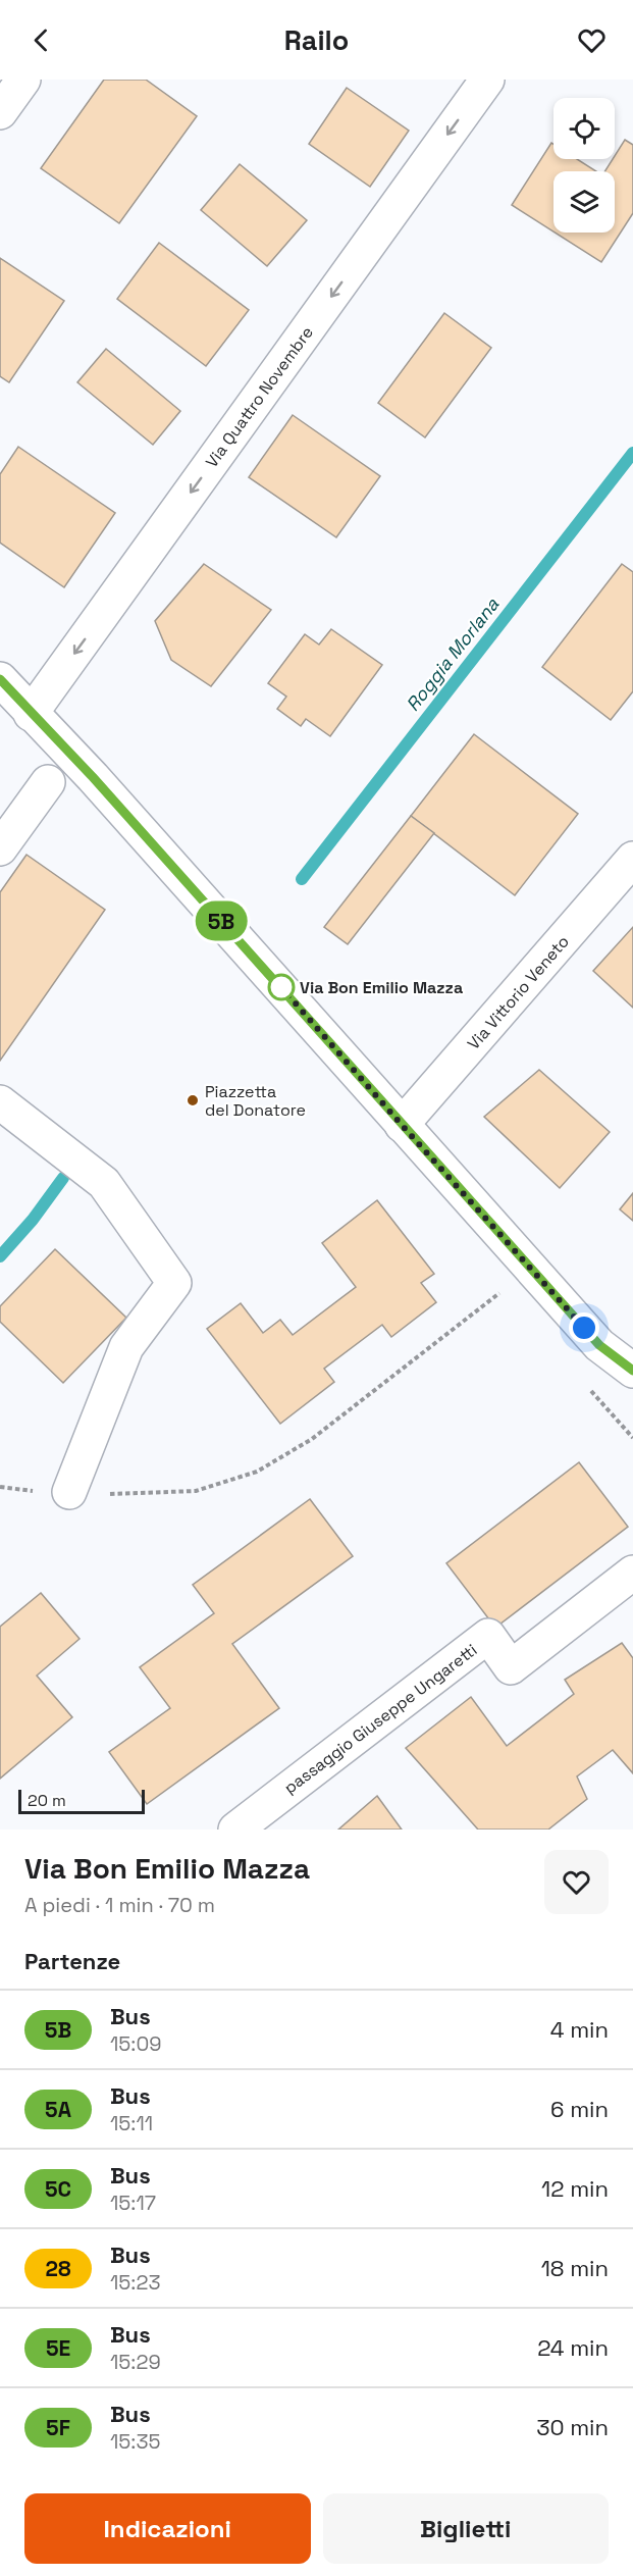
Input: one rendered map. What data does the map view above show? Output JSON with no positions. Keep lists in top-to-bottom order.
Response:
{
  "streets": {
    "street": ["Via Quattro Novembre", "Via Vittorio Veneto", "passaggio Giuseppe Ungaretti"]
  },
  "one_way": ["Via Quattro Novembre"],
  "water": ["Roggia Morlana"],
  "places": ["Via Bon Emilio Mazza", "Piazzetta del Donatore"],
  "lines": ["bus line 5B"],
  "scale_bar": "20 m",
  "page": {
    "header": "Railo",
    "on_map": "5B",
    "scale": "20 m",
    "heading": [
      ["Via Bon Emilio Mazza", "A piedi · 1 min · 70 m"],
      "Partenze"
    ],
    "list": [
      {
        "mark": "5B",
        "name": "Bus",
        "note": "15:09",
        "value": "4 min"
      },
      {
        "mark": "5A",
        "name": "Bus",
        "note": "15:11",
        "value": "6 min"
      },
      {
        "mark": "5C",
        "name": "Bus",
        "note": "15:17",
        "value": "12 min"
      },
      {
        "mark": "28",
        "name": "Bus",
        "note": "15:23",
        "value": "18 min"
      },
      {
        "mark": "5E",
        "name": "Bus",
        "note": "15:29",
        "value": "24 min"
      },
      {
        "mark": "5F",
        "name": "Bus",
        "note": "15:35",
        "value": "30 min"
      }
    ],
    "buttons": ["Indicazioni", "Biglietti"]
  }
}
